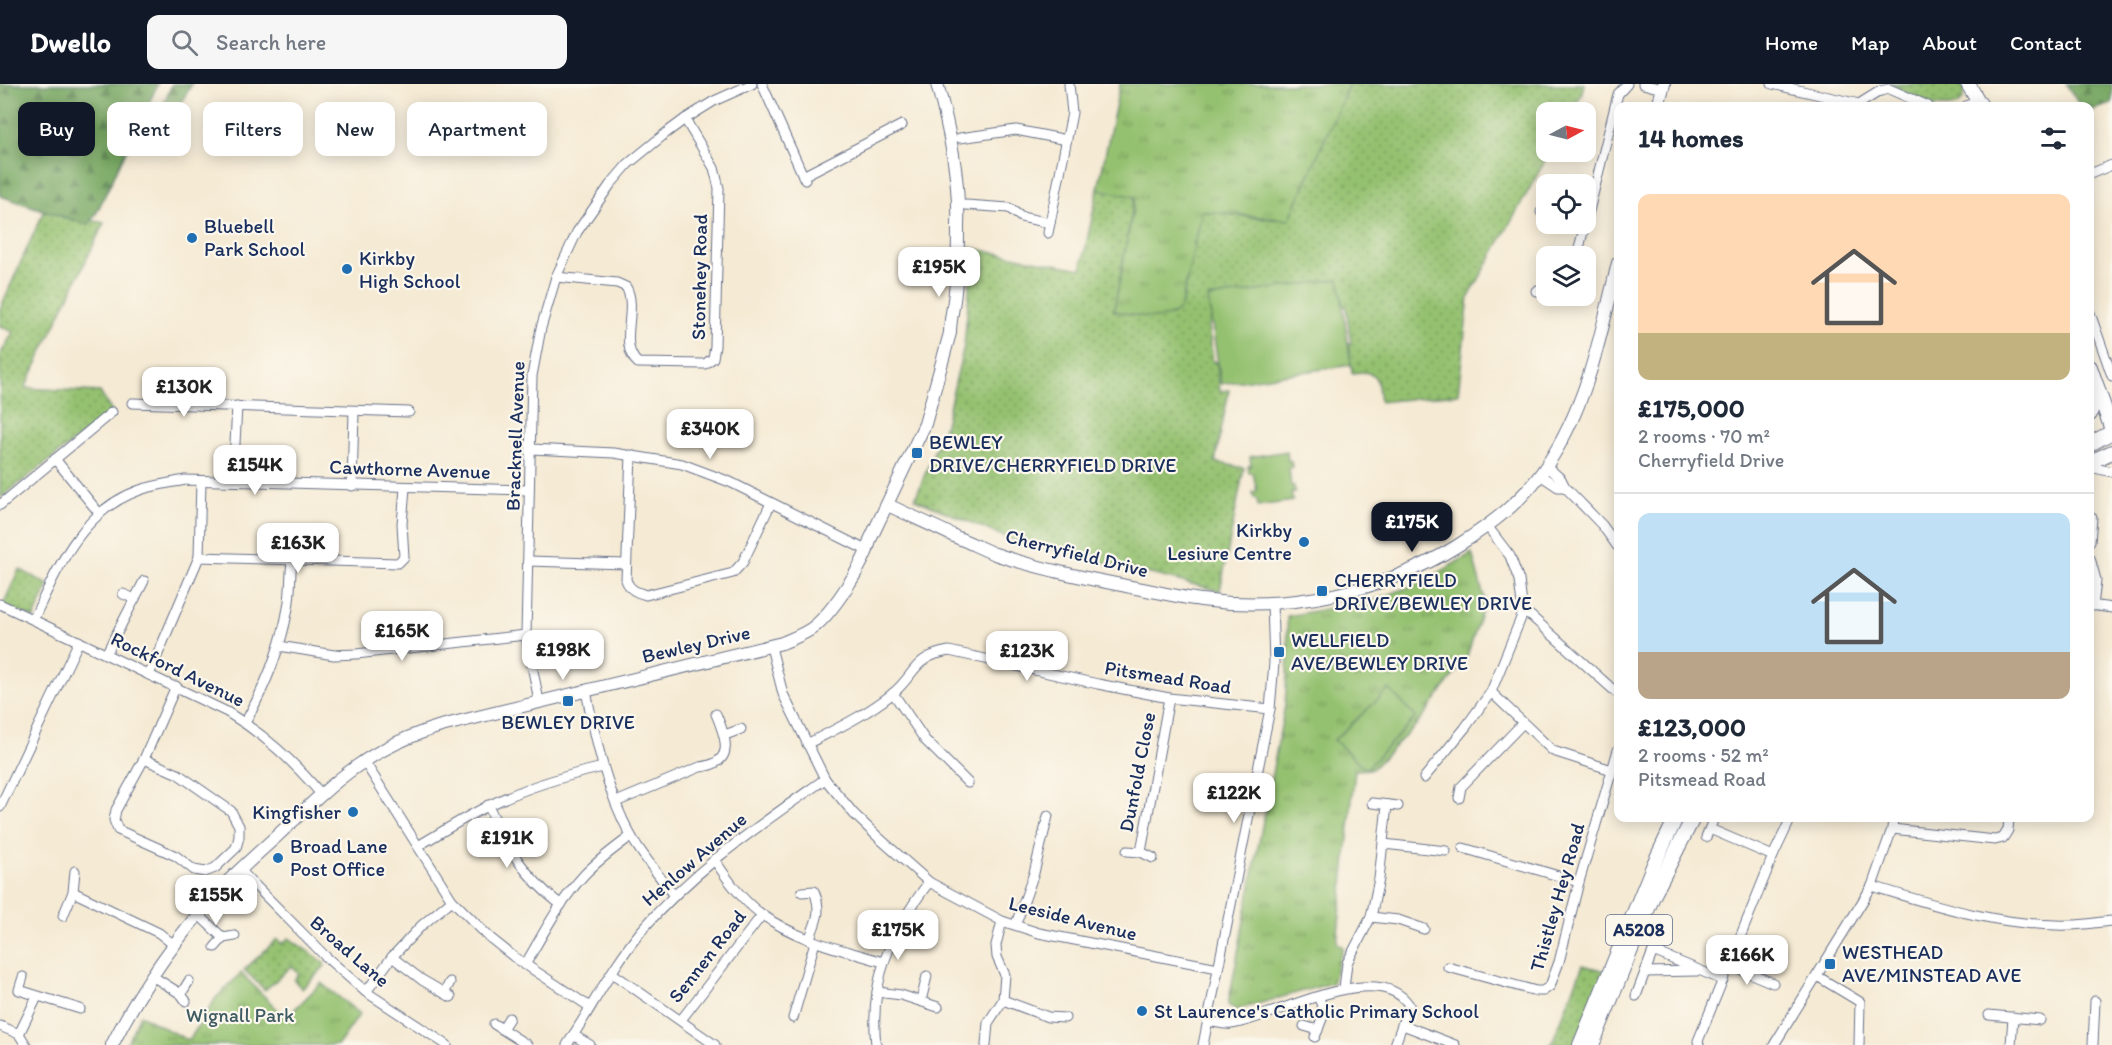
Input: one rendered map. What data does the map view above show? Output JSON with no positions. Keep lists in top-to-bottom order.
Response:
{
  "streets": {
    "main road": ["A5208"],
    "street": [
      "Stonehey Road",
      "Bracknell Avenue",
      "Cawthorne Avenue",
      "Cherryfield Drive",
      "Bewley Drive",
      "Rockford Avenue",
      "Pitsmead Road",
      "Dunfold Close",
      "Henlow Avenue",
      "Thistley Hey Road",
      "Leeside Avenue",
      "Broad Lane",
      "Sennen Road"
    ]
  },
  "crossings": [
    ["Stonehey Road", "Bracknell Avenue"],
    ["Bracknell Avenue", "Cawthorne Avenue"],
    ["Bracknell Avenue", "Bewley Drive"],
    ["Cawthorne Avenue", "Rockford Avenue"],
    ["Cherryfield Drive", "Bewley Drive"],
    ["Bewley Drive", "Rockford Avenue"],
    ["Bewley Drive", "Leeside Avenue"],
    ["Bewley Drive", "Broad Lane"],
    ["Pitsmead Road", "Dunfold Close"],
    ["Pitsmead Road", "Leeside Avenue"],
    ["Henlow Avenue", "Leeside Avenue"]
  ],
  "parks": ["Wignall Park"],
  "places": {
    "other": [
      "Bluebell Park School",
      "Kirkby High School",
      "Kirkby Lesiure Centre",
      "Kingfisher",
      "Broad Lane Post Office",
      "St Laurence's Catholic Primary School"
    ],
    "transit": [
      "BEWLEY DRIVE/CHERRYFIELD DRIVE",
      "CHERRYFIELD DRIVE/BEWLEY DRIVE",
      "WELLFIELD AVE/BEWLEY DRIVE",
      "BEWLEY DRIVE",
      "WESTHEAD AVE/MINSTEAD AVE"
    ]
  },
  "north": "right",
  "page": {
    "header": "Dwello",
    "search": "Search here",
    "nav": [
      "Home",
      "Map",
      "About",
      "Contact"
    ],
    "chip": [
      "Buy",
      "Rent",
      "Filters",
      "New",
      "Apartment"
    ],
    "heading": "14 homes",
    "list": [
      {
        "name": "£175,000",
        "note": "2 rooms · 70 m² · Cherryfield Drive"
      },
      {
        "name": "£123,000",
        "note": "2 rooms · 52 m² · Pitsmead Road"
      }
    ],
    "price": [
      "£195K",
      "£130K",
      "£340K",
      "£154K",
      "£175K",
      "£163K",
      "£165K",
      "£198K",
      "£123K",
      "£122K",
      "£191K",
      "£155K",
      "£175K",
      "£166K"
    ]
  }
}
